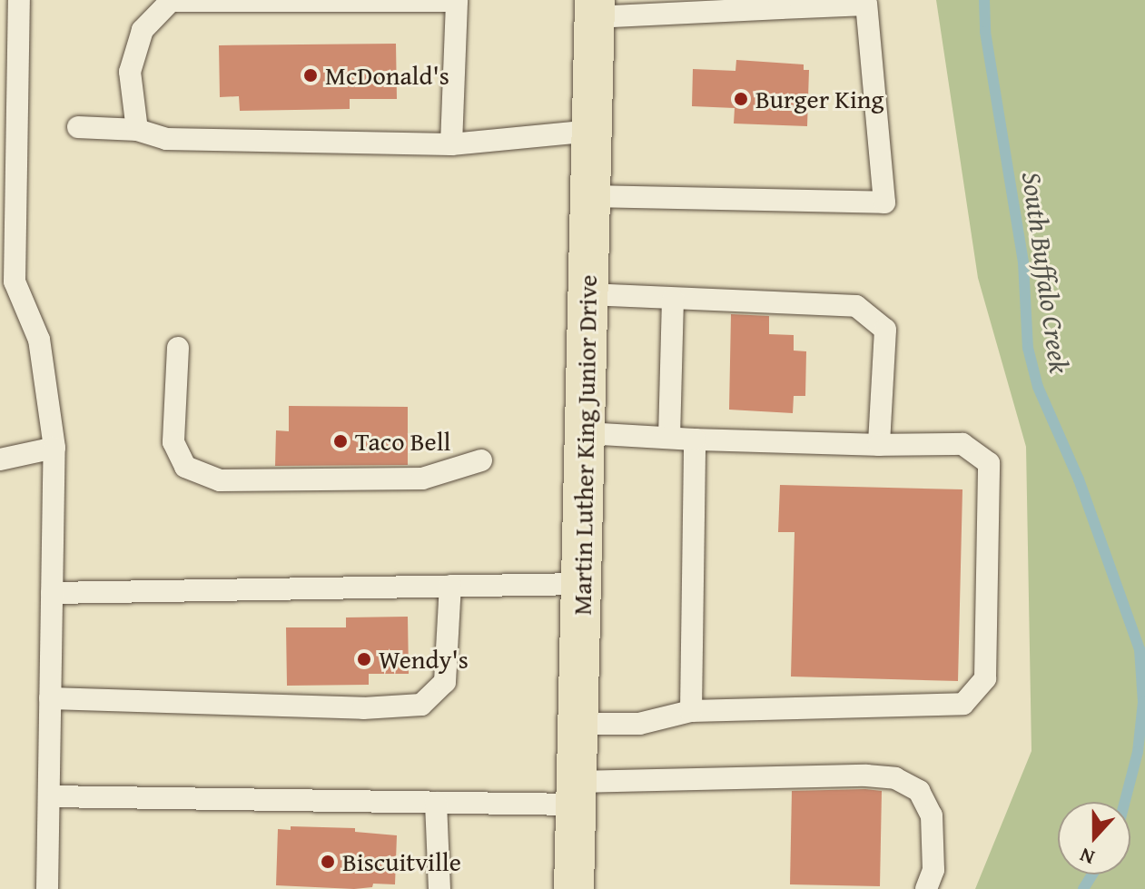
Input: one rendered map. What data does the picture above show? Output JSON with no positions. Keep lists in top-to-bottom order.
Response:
{
  "streets": {
    "highway": ["Martin Luther King Junior Drive"]
  },
  "water": ["South Buffalo Creek"],
  "places": [
    "McDonald's",
    "Burger King",
    "Taco Bell",
    "Wendy's",
    "Biscuitville"
  ],
  "north": "bottom"
}
